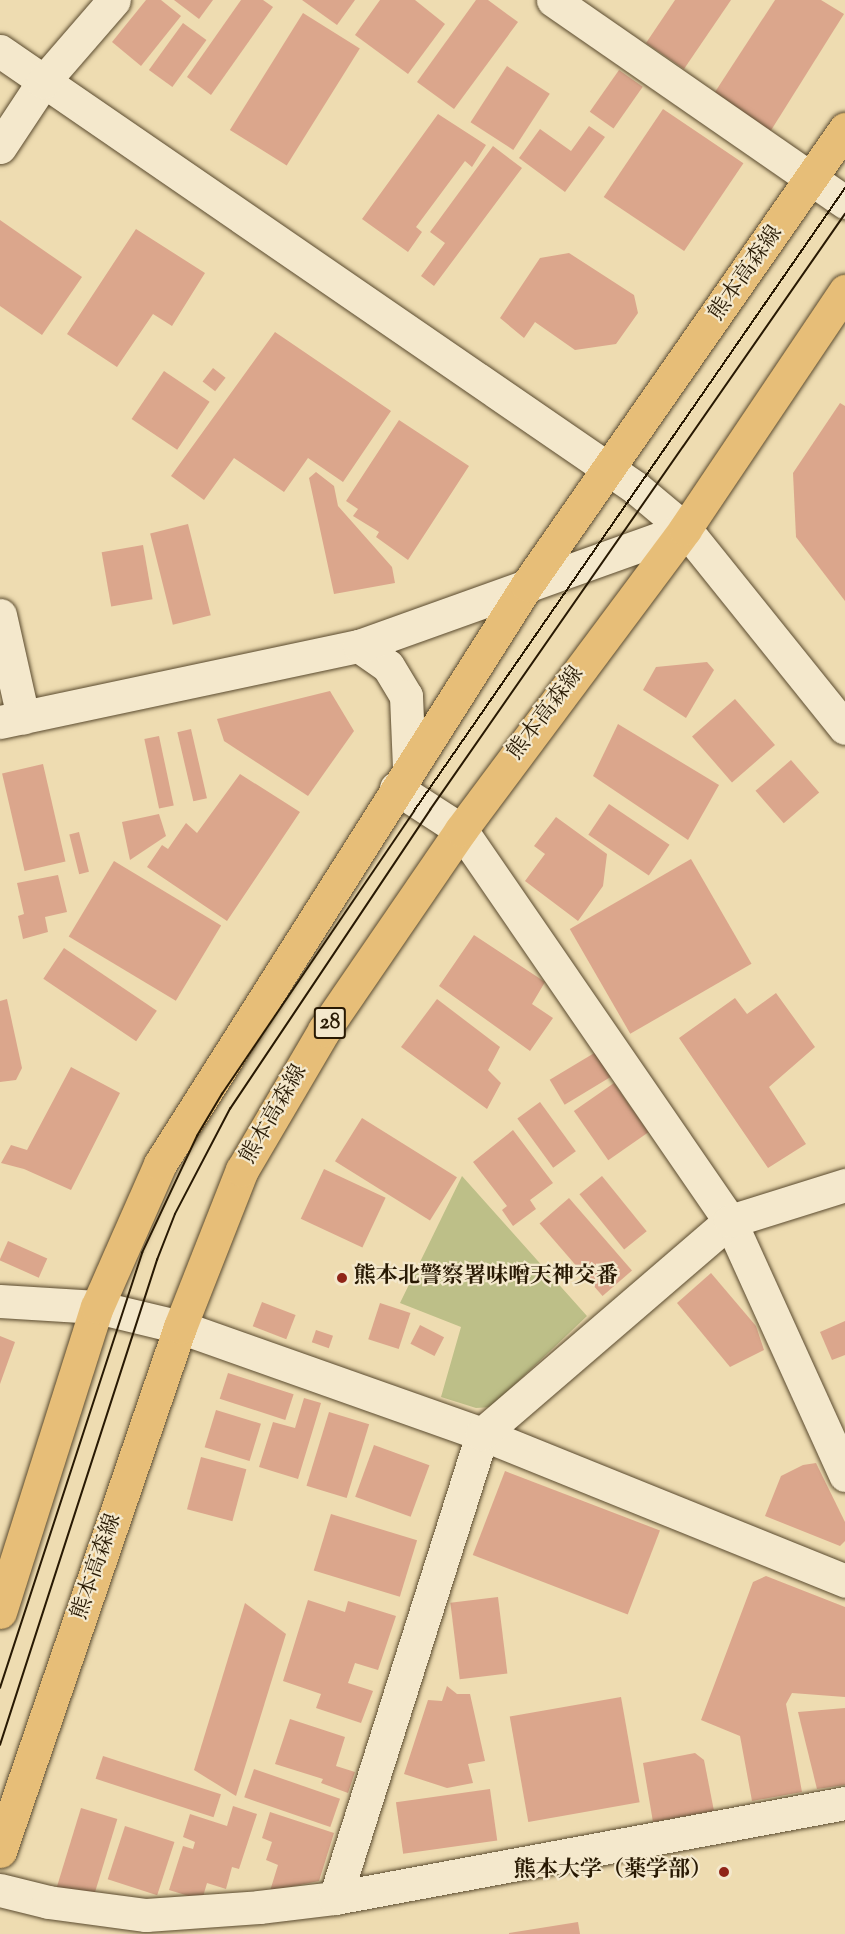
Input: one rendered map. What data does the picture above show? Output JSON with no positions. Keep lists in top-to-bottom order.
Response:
{
  "streets": {
    "main road": ["熊本高森線", "28"]
  },
  "places": ["熊本北警察署味噌天神交番", "熊本大学（薬学部）"]
}
